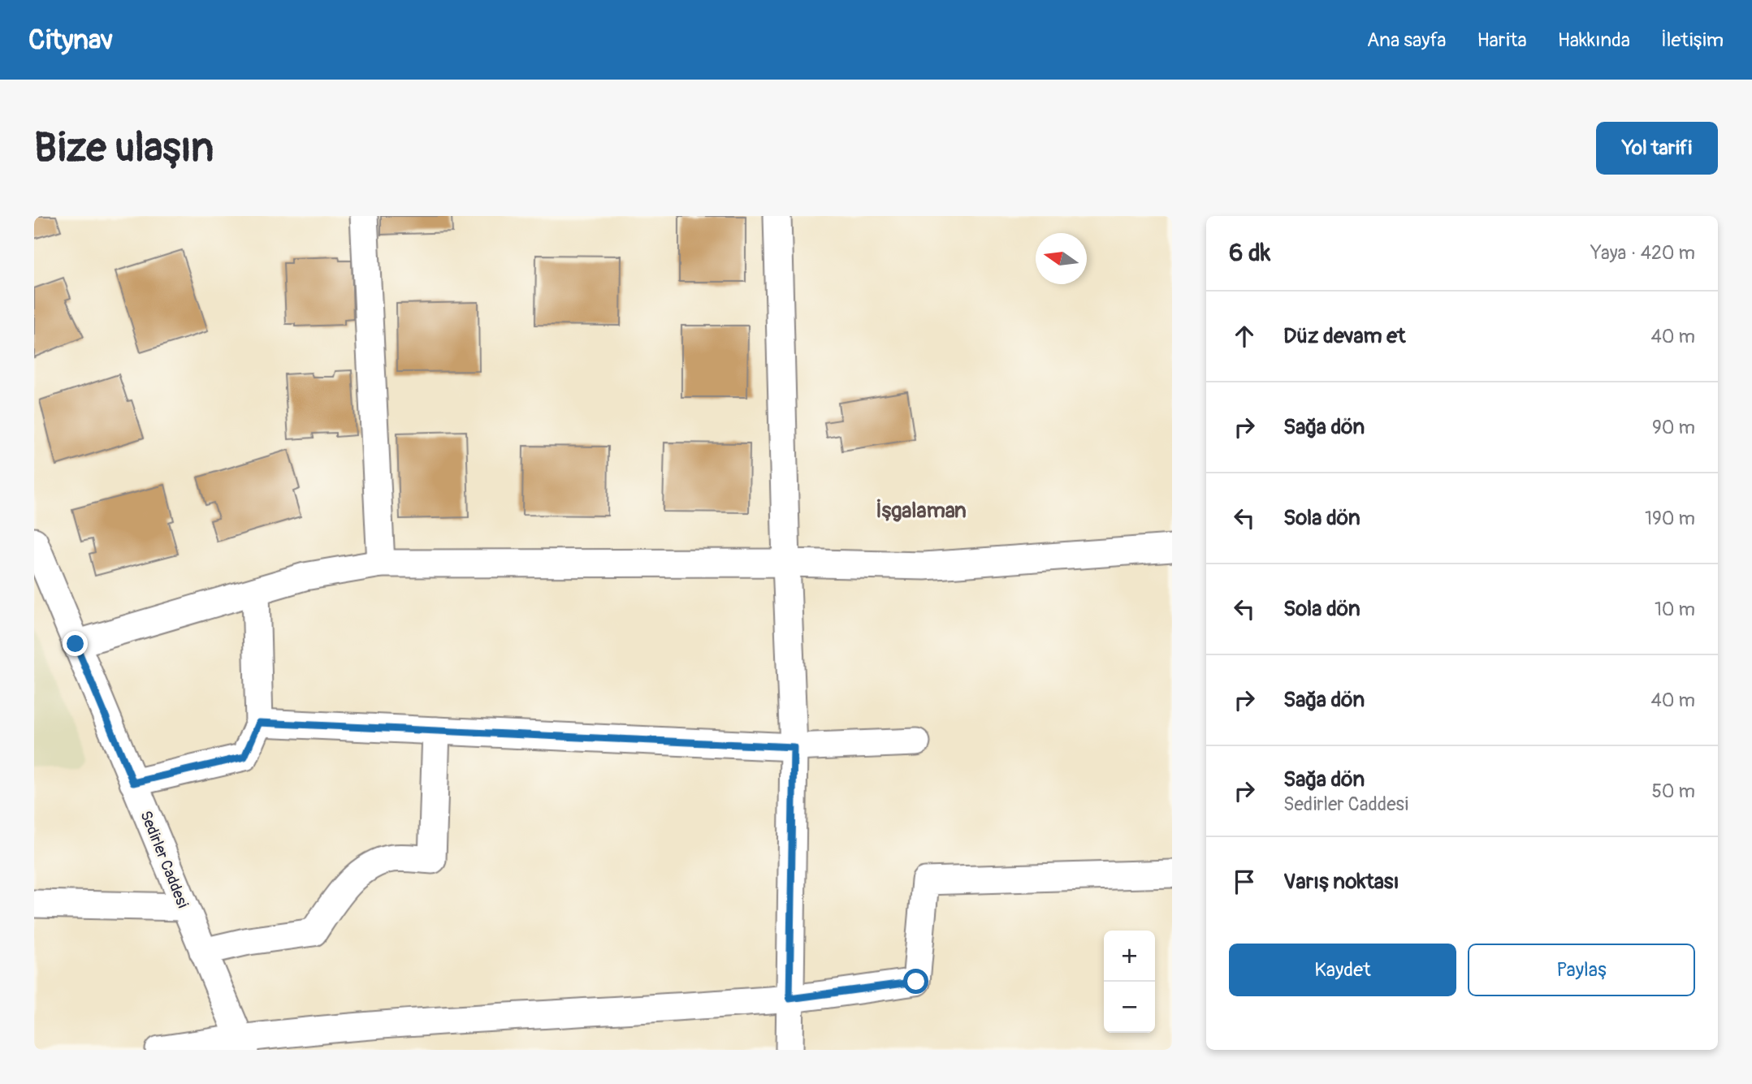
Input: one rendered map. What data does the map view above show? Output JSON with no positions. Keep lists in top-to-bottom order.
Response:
{
  "streets": {
    "street": ["Sedirler Caddesi"]
  },
  "districts": ["İşgalaman"],
  "north": "left",
  "page": {
    "header": "Citynav",
    "nav": [
      "Ana sayfa",
      "Harita",
      "Hakkında",
      "İletişim"
    ],
    "buttons": [
      "Yol tarifi",
      ["Kaydet", "Paylaş"]
    ],
    "title": "Bize ulaşın",
    "heading": ["6 dk", "Yaya · 420 m"],
    "list": [
      ["Düz devam et", "40 m"],
      ["Sağa dön", "90 m"],
      ["Sola dön", "190 m"],
      ["Sola dön", "10 m"],
      ["Sağa dön", "40 m"],
      ["Sağa dön", "Sedirler Caddesi", "50 m"],
      "Varış noktası"
    ],
    "map_buttons": ["+", "−"]
  }
}
